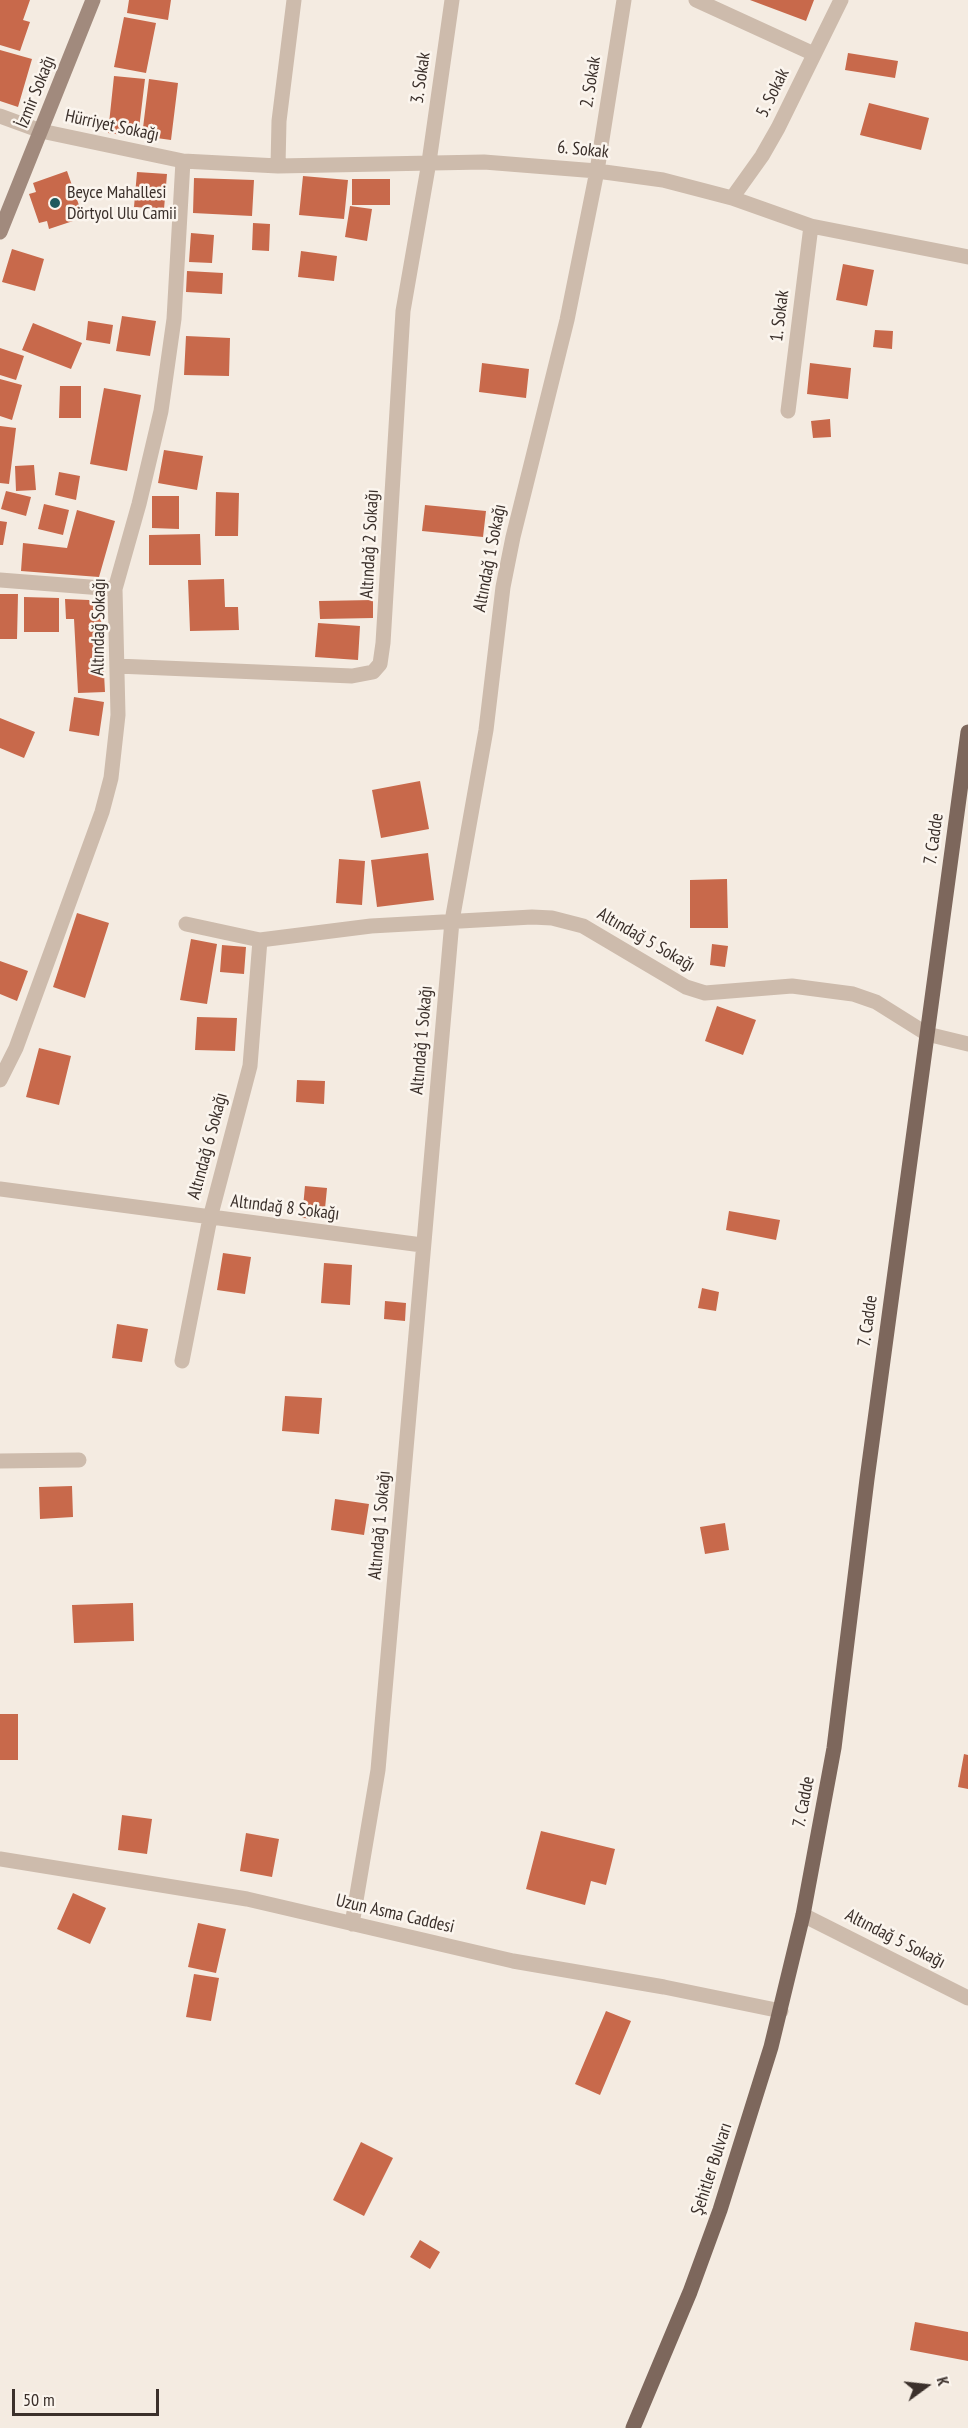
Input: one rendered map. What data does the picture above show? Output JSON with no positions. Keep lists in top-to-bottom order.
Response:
{
  "streets": {
    "main road": ["7. Cadde", "Şehitler Bulvarı"],
    "street": [
      "3. Sokak",
      "2. Sokak",
      "İzmir Sokağı",
      "5. Sokak",
      "Hürriyet Sokağı",
      "6. Sokak",
      "1. Sokak",
      "Altındağ 2 Sokağı",
      "Altındağ 1 Sokağı",
      "Altındağ Sokağı",
      "Altındağ 5 Sokağı",
      "Altındağ 6 Sokağı",
      "Altındağ 8 Sokağı",
      "Uzun Asma Caddesi"
    ]
  },
  "crossings": [
    ["3. Sokak", "6. Sokak"],
    ["3. Sokak", "Altındağ 2 Sokağı"],
    ["2. Sokak", "6. Sokak"],
    ["2. Sokak", "Altındağ 1 Sokağı"],
    ["İzmir Sokağı", "Hürriyet Sokağı"],
    ["5. Sokak", "6. Sokak"],
    ["Hürriyet Sokağı", "6. Sokak"],
    ["Hürriyet Sokağı", "Altındağ Sokağı"],
    ["6. Sokak", "1. Sokak"],
    ["6. Sokak", "Altındağ 2 Sokağı"],
    ["6. Sokak", "Altındağ 1 Sokağı"],
    ["6. Sokak", "Altındağ Sokağı"],
    ["Altındağ 2 Sokağı", "Altındağ Sokağı"],
    ["Altındağ 1 Sokağı", "Altındağ 5 Sokağı"],
    ["Altındağ 1 Sokağı", "Altındağ 8 Sokağı"],
    ["Altındağ 1 Sokağı", "Uzun Asma Caddesi"],
    ["7. Cadde", "Altındağ 5 Sokağı"],
    ["7. Cadde", "Şehitler Bulvarı"],
    ["Altındağ 5 Sokağı", "Altındağ 6 Sokağı"],
    ["Altındağ 5 Sokağı", "Şehitler Bulvarı"],
    ["Altındağ 6 Sokağı", "Altındağ 8 Sokağı"],
    ["Uzun Asma Caddesi", "Şehitler Bulvarı"]
  ],
  "places": ["Beyce Mahallesi Dörtyol Ulu Camii"],
  "scale_bar": "50 m",
  "north": "right"
}
